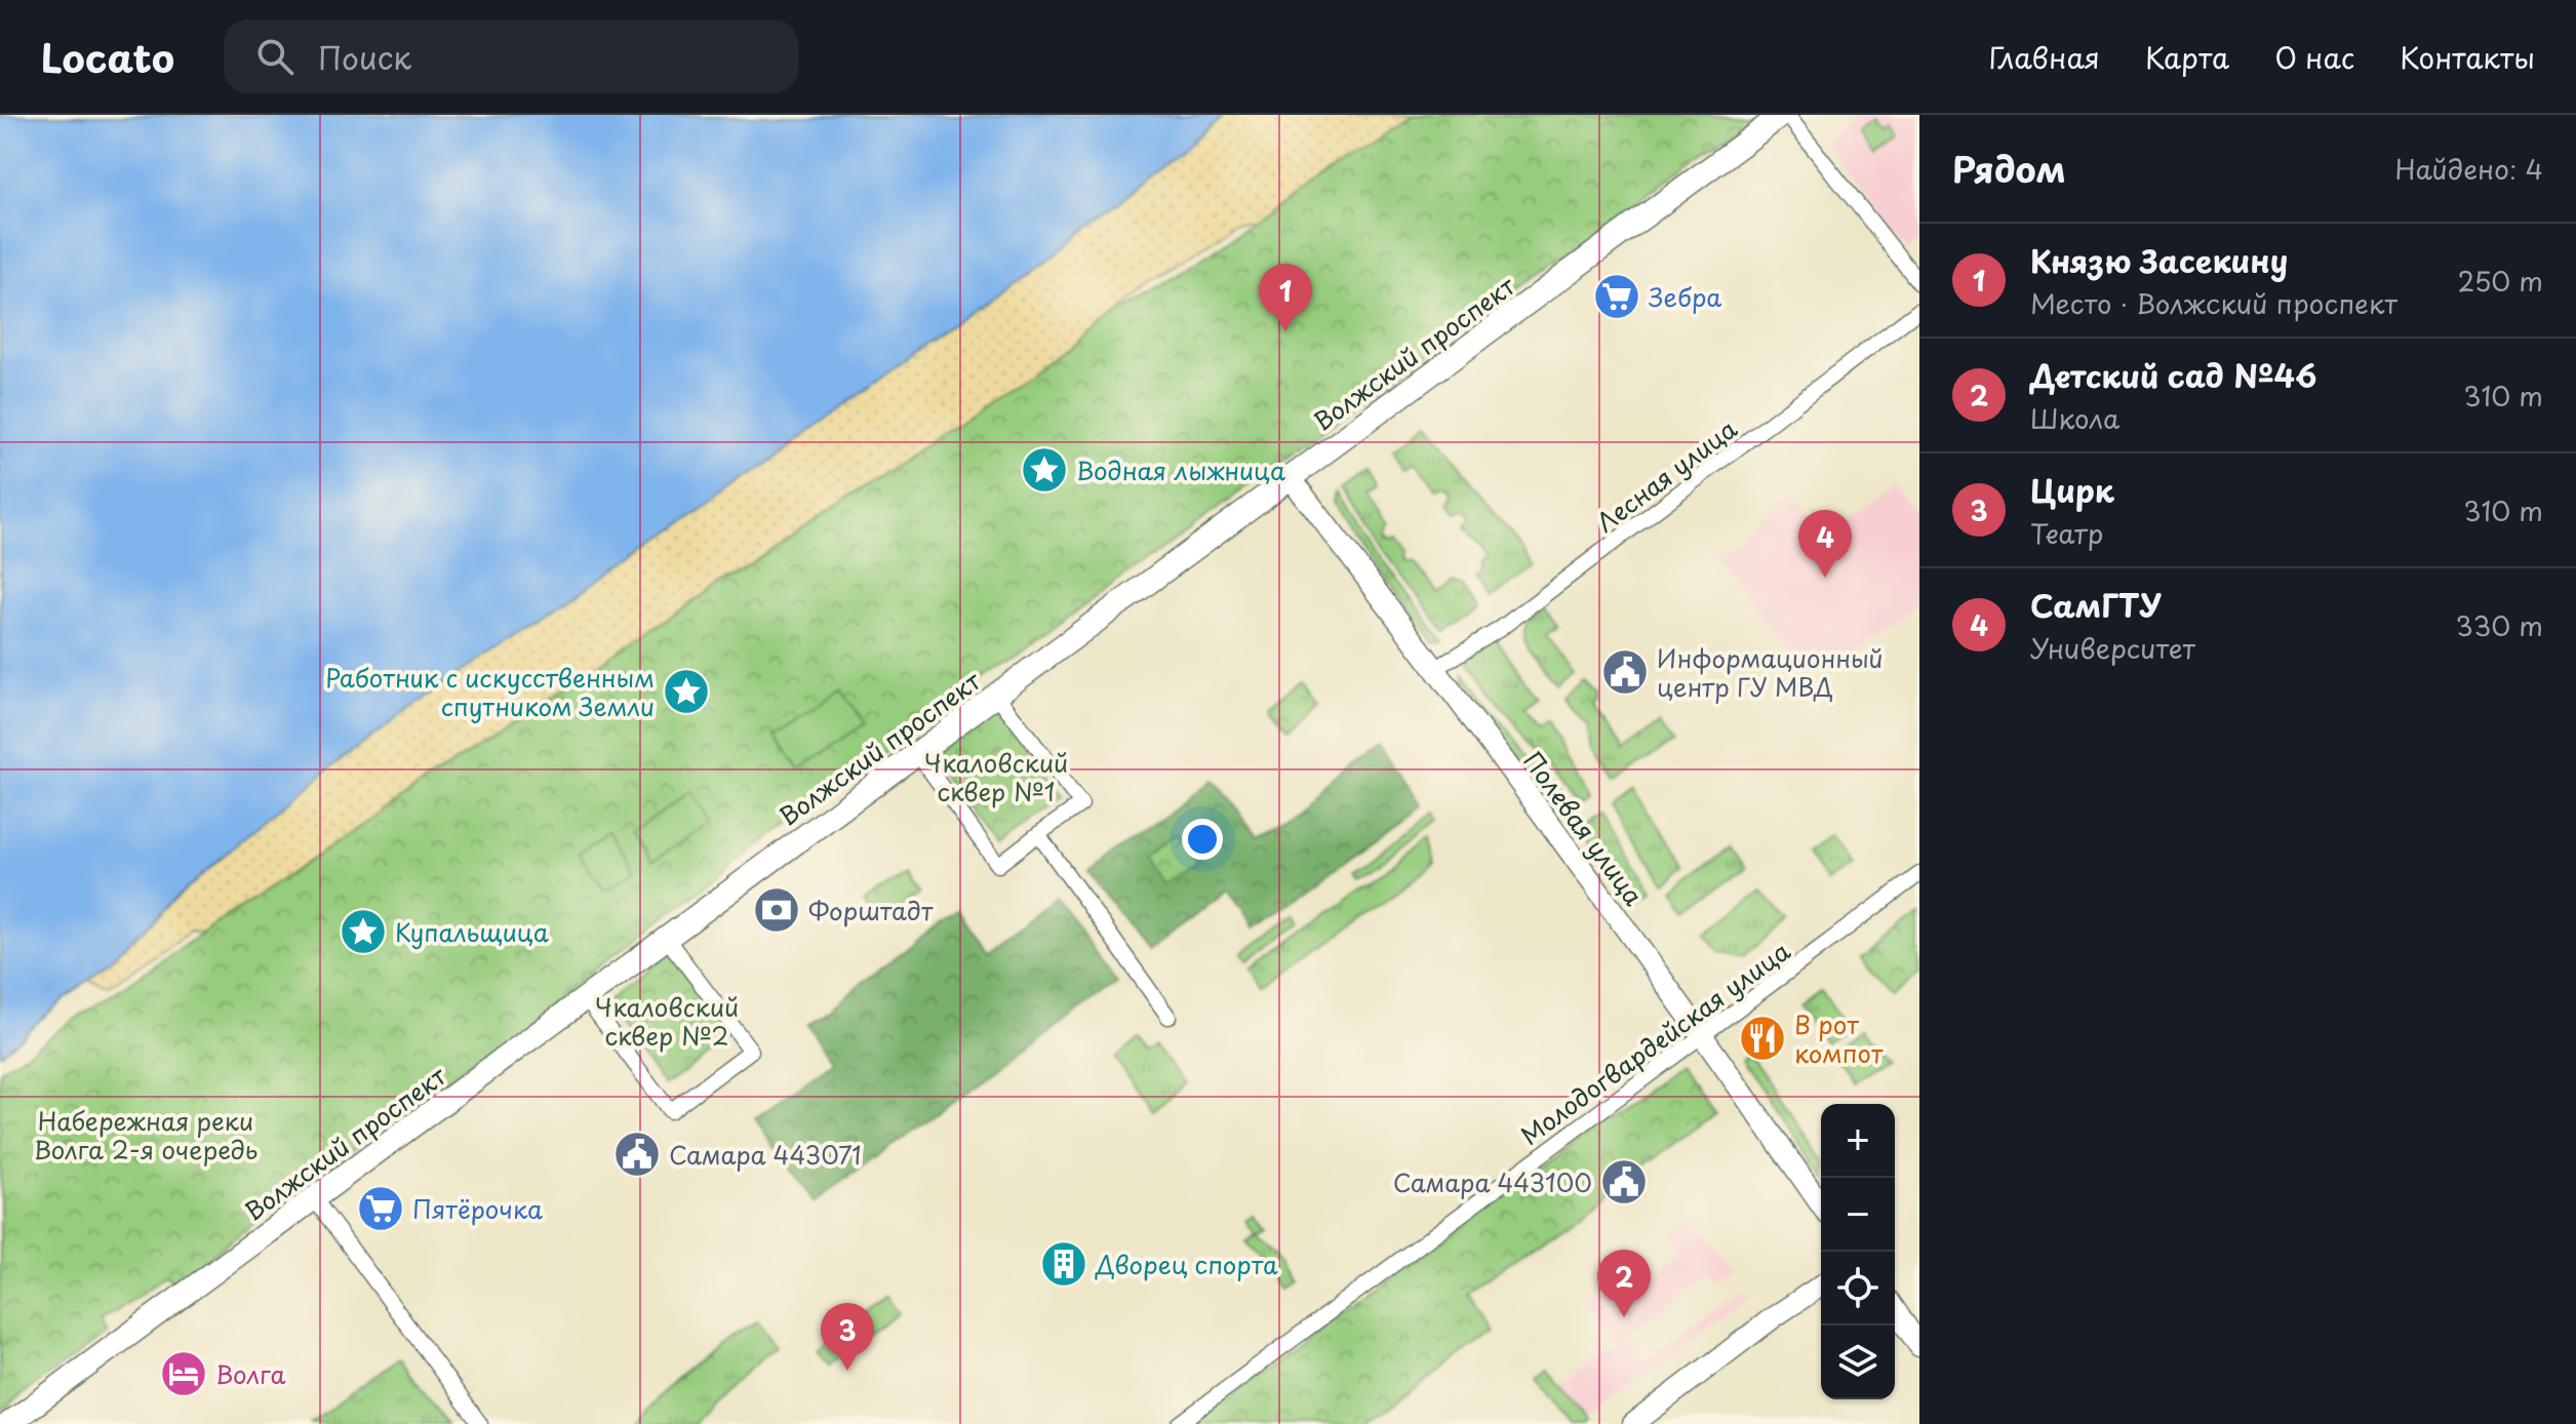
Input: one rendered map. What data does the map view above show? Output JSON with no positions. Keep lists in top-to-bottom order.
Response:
{
  "streets": {
    "main road": ["Волжский проспект"],
    "street": ["Лесная улица", "Полевая улица", "Молодогвардейская улица"]
  },
  "crossings": [
    ["Волжский проспект", "Полевая улица"],
    ["Лесная улица", "Полевая улица"],
    ["Полевая улица", "Молодогвардейская улица"]
  ],
  "parks": ["Чкаловский сквер №1", "Чкаловский сквер №2", "Набережная реки Волга 2-я очередь"],
  "places": {
    "supermarket": ["Зебра", "Пятёрочка"],
    "place": ["Водная лыжница", "Работник с искусственным спутником Земли", "Купальщица"],
    "public building": ["Информационный центр ГУ МВД", "Самара 443071", "Самара 443100"],
    "bank": ["Форштадт"],
    "restaurant": ["В рот компот"],
    "building": ["Дворец спорта"],
    "hotel": ["Волга"]
  },
  "page": {
    "header": "Locato",
    "search": "Поиск",
    "nav": [
      "Главная",
      "Карта",
      "О нас",
      "Контакты"
    ],
    "heading": ["Рядом", "Найдено: 4"],
    "list": [
      {
        "mark": "1",
        "name": "Князю Засекину",
        "note": "Место · Волжский проспект",
        "value": "250 m"
      },
      {
        "mark": "2",
        "name": "Детский сад №46",
        "note": "Школа",
        "value": "310 m"
      },
      {
        "mark": "3",
        "name": "Цирк",
        "note": "Театр",
        "value": "310 m"
      },
      {
        "mark": "4",
        "name": "СамГТУ",
        "note": "Университет",
        "value": "330 m"
      }
    ],
    "pins": [
      "1",
      "4",
      "2",
      "3"
    ],
    "map_buttons": ["+", "−"]
  }
}
